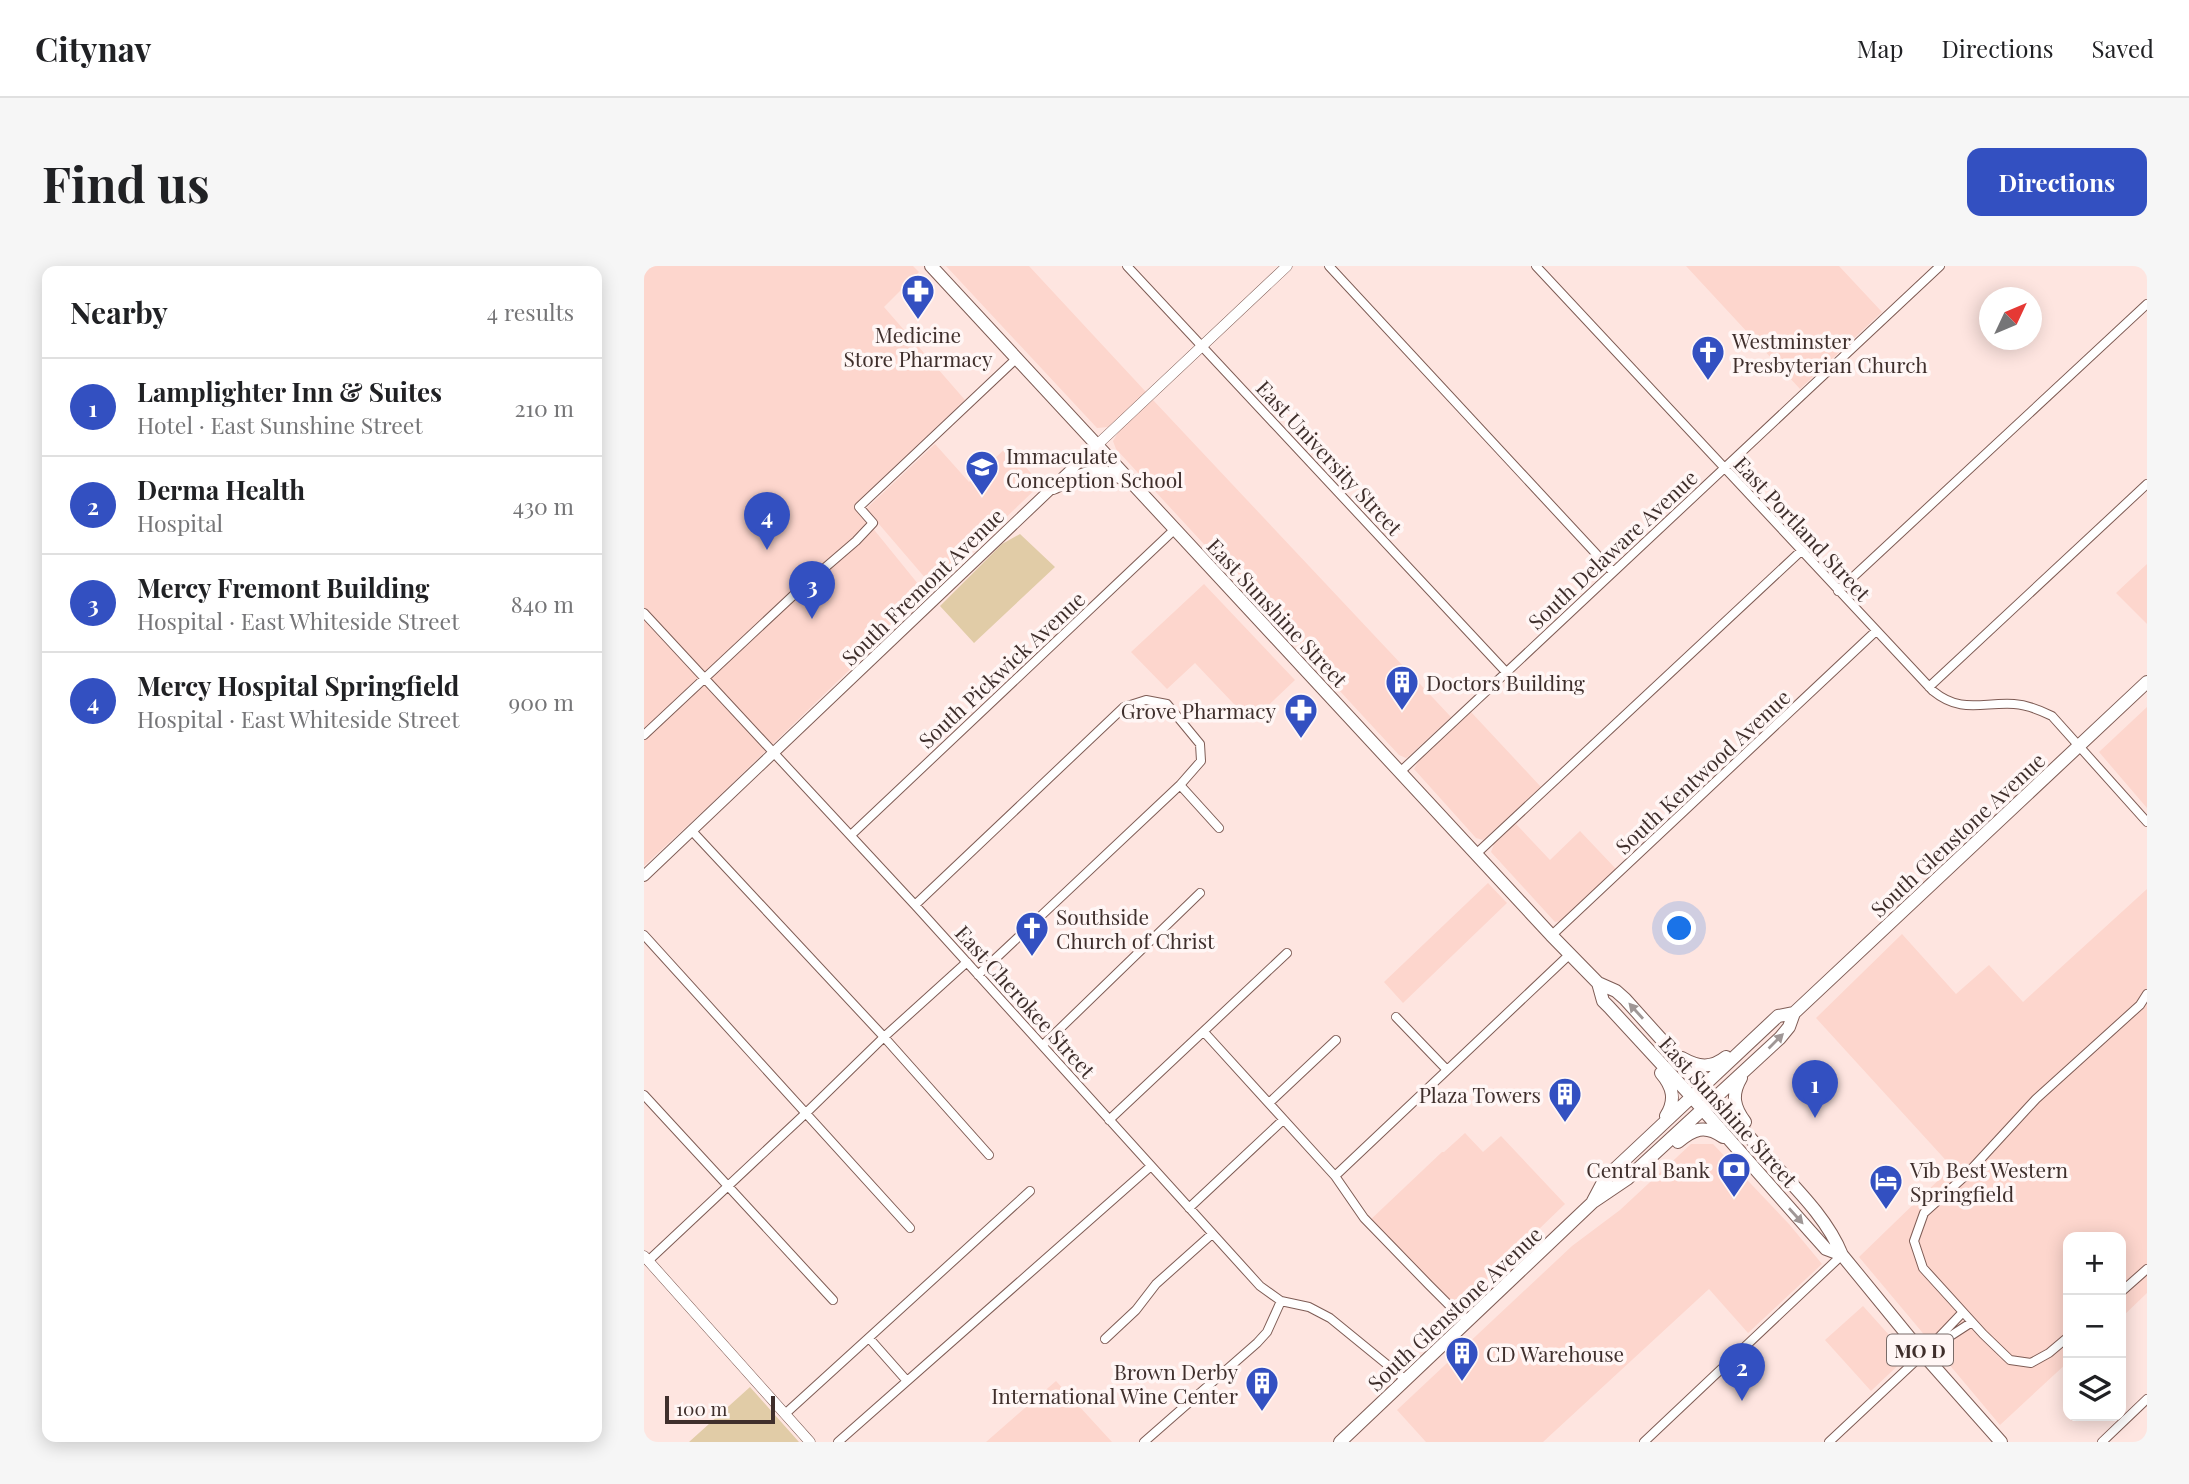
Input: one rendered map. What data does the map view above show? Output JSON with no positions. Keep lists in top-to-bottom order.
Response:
{
  "streets": {
    "main road": [
      "South Fremont Avenue",
      "East Sunshine Street",
      "South Glenstone Avenue",
      "MO D"
    ],
    "street": [
      "East University Street",
      "East Portland Street",
      "South Delaware Avenue",
      "South Pickwick Avenue",
      "South Kentwood Avenue",
      "East Cherokee Street"
    ]
  },
  "crossings": [
    ["East University Street", "South Delaware Avenue"],
    ["East University Street", "South Fremont Avenue"],
    ["East Portland Street", "South Delaware Avenue"],
    ["East Portland Street", "South Kentwood Avenue"],
    ["East Portland Street", "South Glenstone Avenue"],
    ["South Delaware Avenue", "East Sunshine Street"],
    ["South Fremont Avenue", "East Sunshine Street"],
    ["South Fremont Avenue", "East Cherokee Street"],
    ["East Sunshine Street", "South Pickwick Avenue"],
    ["East Sunshine Street", "South Kentwood Avenue"],
    ["East Sunshine Street", "South Glenstone Avenue"],
    ["South Pickwick Avenue", "East Cherokee Street"],
    ["South Glenstone Avenue", "East Cherokee Street"]
  ],
  "places": {
    "pharmacy": ["Medicine Store Pharmacy", "Grove Pharmacy"],
    "church": ["Westminster Presbyterian Church", "Southside Church of Christ"],
    "school or university": ["Immaculate Conception School"],
    "building": [
      "Doctors Building",
      "Plaza Towers",
      "CD Warehouse",
      "Brown Derby International Wine Center"
    ],
    "bank": ["Central Bank"],
    "hotel": ["Vīb Best Western Springfield"]
  },
  "scale_bar": "100 m",
  "north": "top right",
  "page": {
    "header": "Citynav",
    "nav": ["Map", "Directions", "Saved"],
    "buttons": "Directions",
    "title": "Find us",
    "heading": ["Nearby", "4 results"],
    "list": [
      {
        "mark": "1",
        "name": "Lamplighter Inn & Suites",
        "note": "Hotel · East Sunshine Street",
        "value": "210 m"
      },
      {
        "mark": "2",
        "name": "Derma Health",
        "note": "Hospital",
        "value": "430 m"
      },
      {
        "mark": "3",
        "name": "Mercy Fremont Building",
        "note": "Hospital · East Whiteside Street",
        "value": "840 m"
      },
      {
        "mark": "4",
        "name": "Mercy Hospital Springfield",
        "note": "Hospital · East Whiteside Street",
        "value": "900 m"
      }
    ],
    "pins": [
      "4",
      "3",
      "1",
      "2"
    ],
    "map_buttons": ["+", "−"],
    "scale": "100 m"
  }
}
